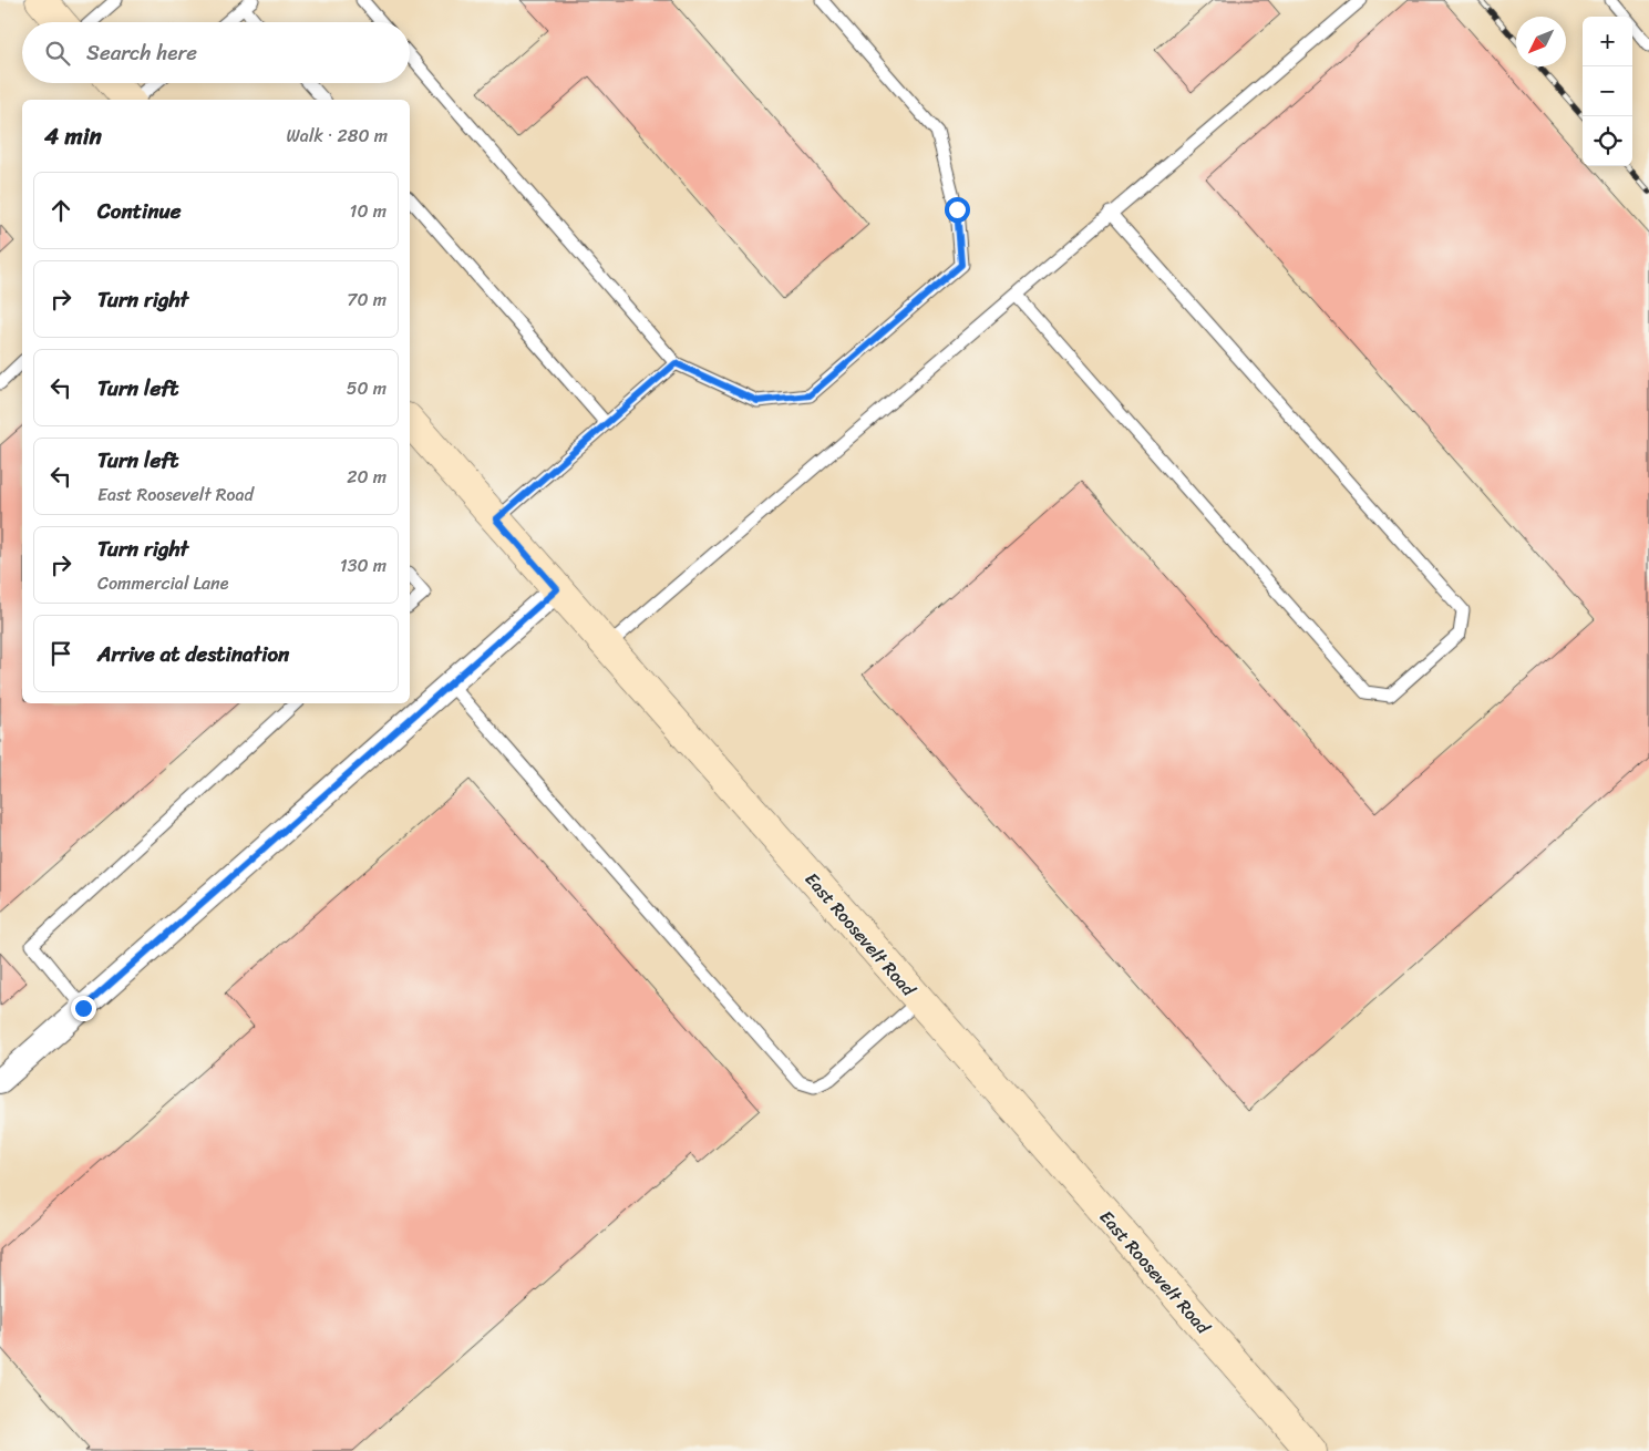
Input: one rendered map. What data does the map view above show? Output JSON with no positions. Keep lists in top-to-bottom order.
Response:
{
  "streets": {
    "main road": ["East Roosevelt Road"]
  },
  "north": "bottom left",
  "page": {
    "map_buttons": ["+", "−"],
    "search": "Search here",
    "heading": ["4 min", "Walk · 280 m"],
    "list": [
      ["Continue", "10 m"],
      ["Turn right", "70 m"],
      ["Turn left", "50 m"],
      ["Turn left", "East Roosevelt Road", "20 m"],
      ["Turn right", "Commercial Lane", "130 m"],
      "Arrive at destination"
    ]
  }
}
